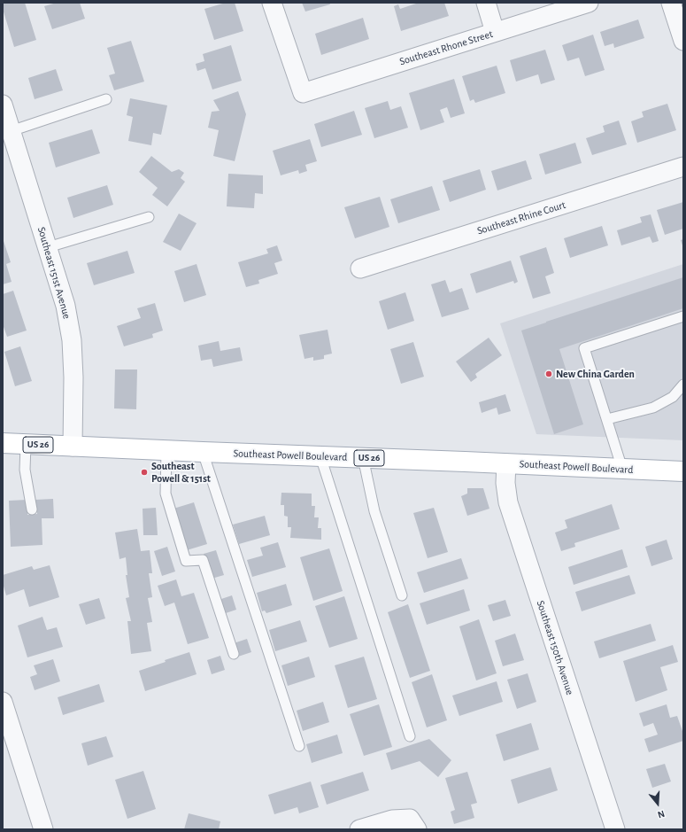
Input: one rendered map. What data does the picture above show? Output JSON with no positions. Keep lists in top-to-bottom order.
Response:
{
  "streets": {
    "main road": ["US 26", "Southeast Powell Boulevard"],
    "street": [
      "Southeast Rhone Street",
      "Southeast Rhine Court",
      "Southeast 151st Avenue",
      "Southeast 150th Avenue"
    ]
  },
  "crossings": [
    ["Southeast 151st Avenue", "Southeast Powell Boulevard"],
    ["Southeast Powell Boulevard", "Southeast 150th Avenue"]
  ],
  "places": ["New China Garden", "Southeast Powell & 151st"],
  "north": "bottom"
}
